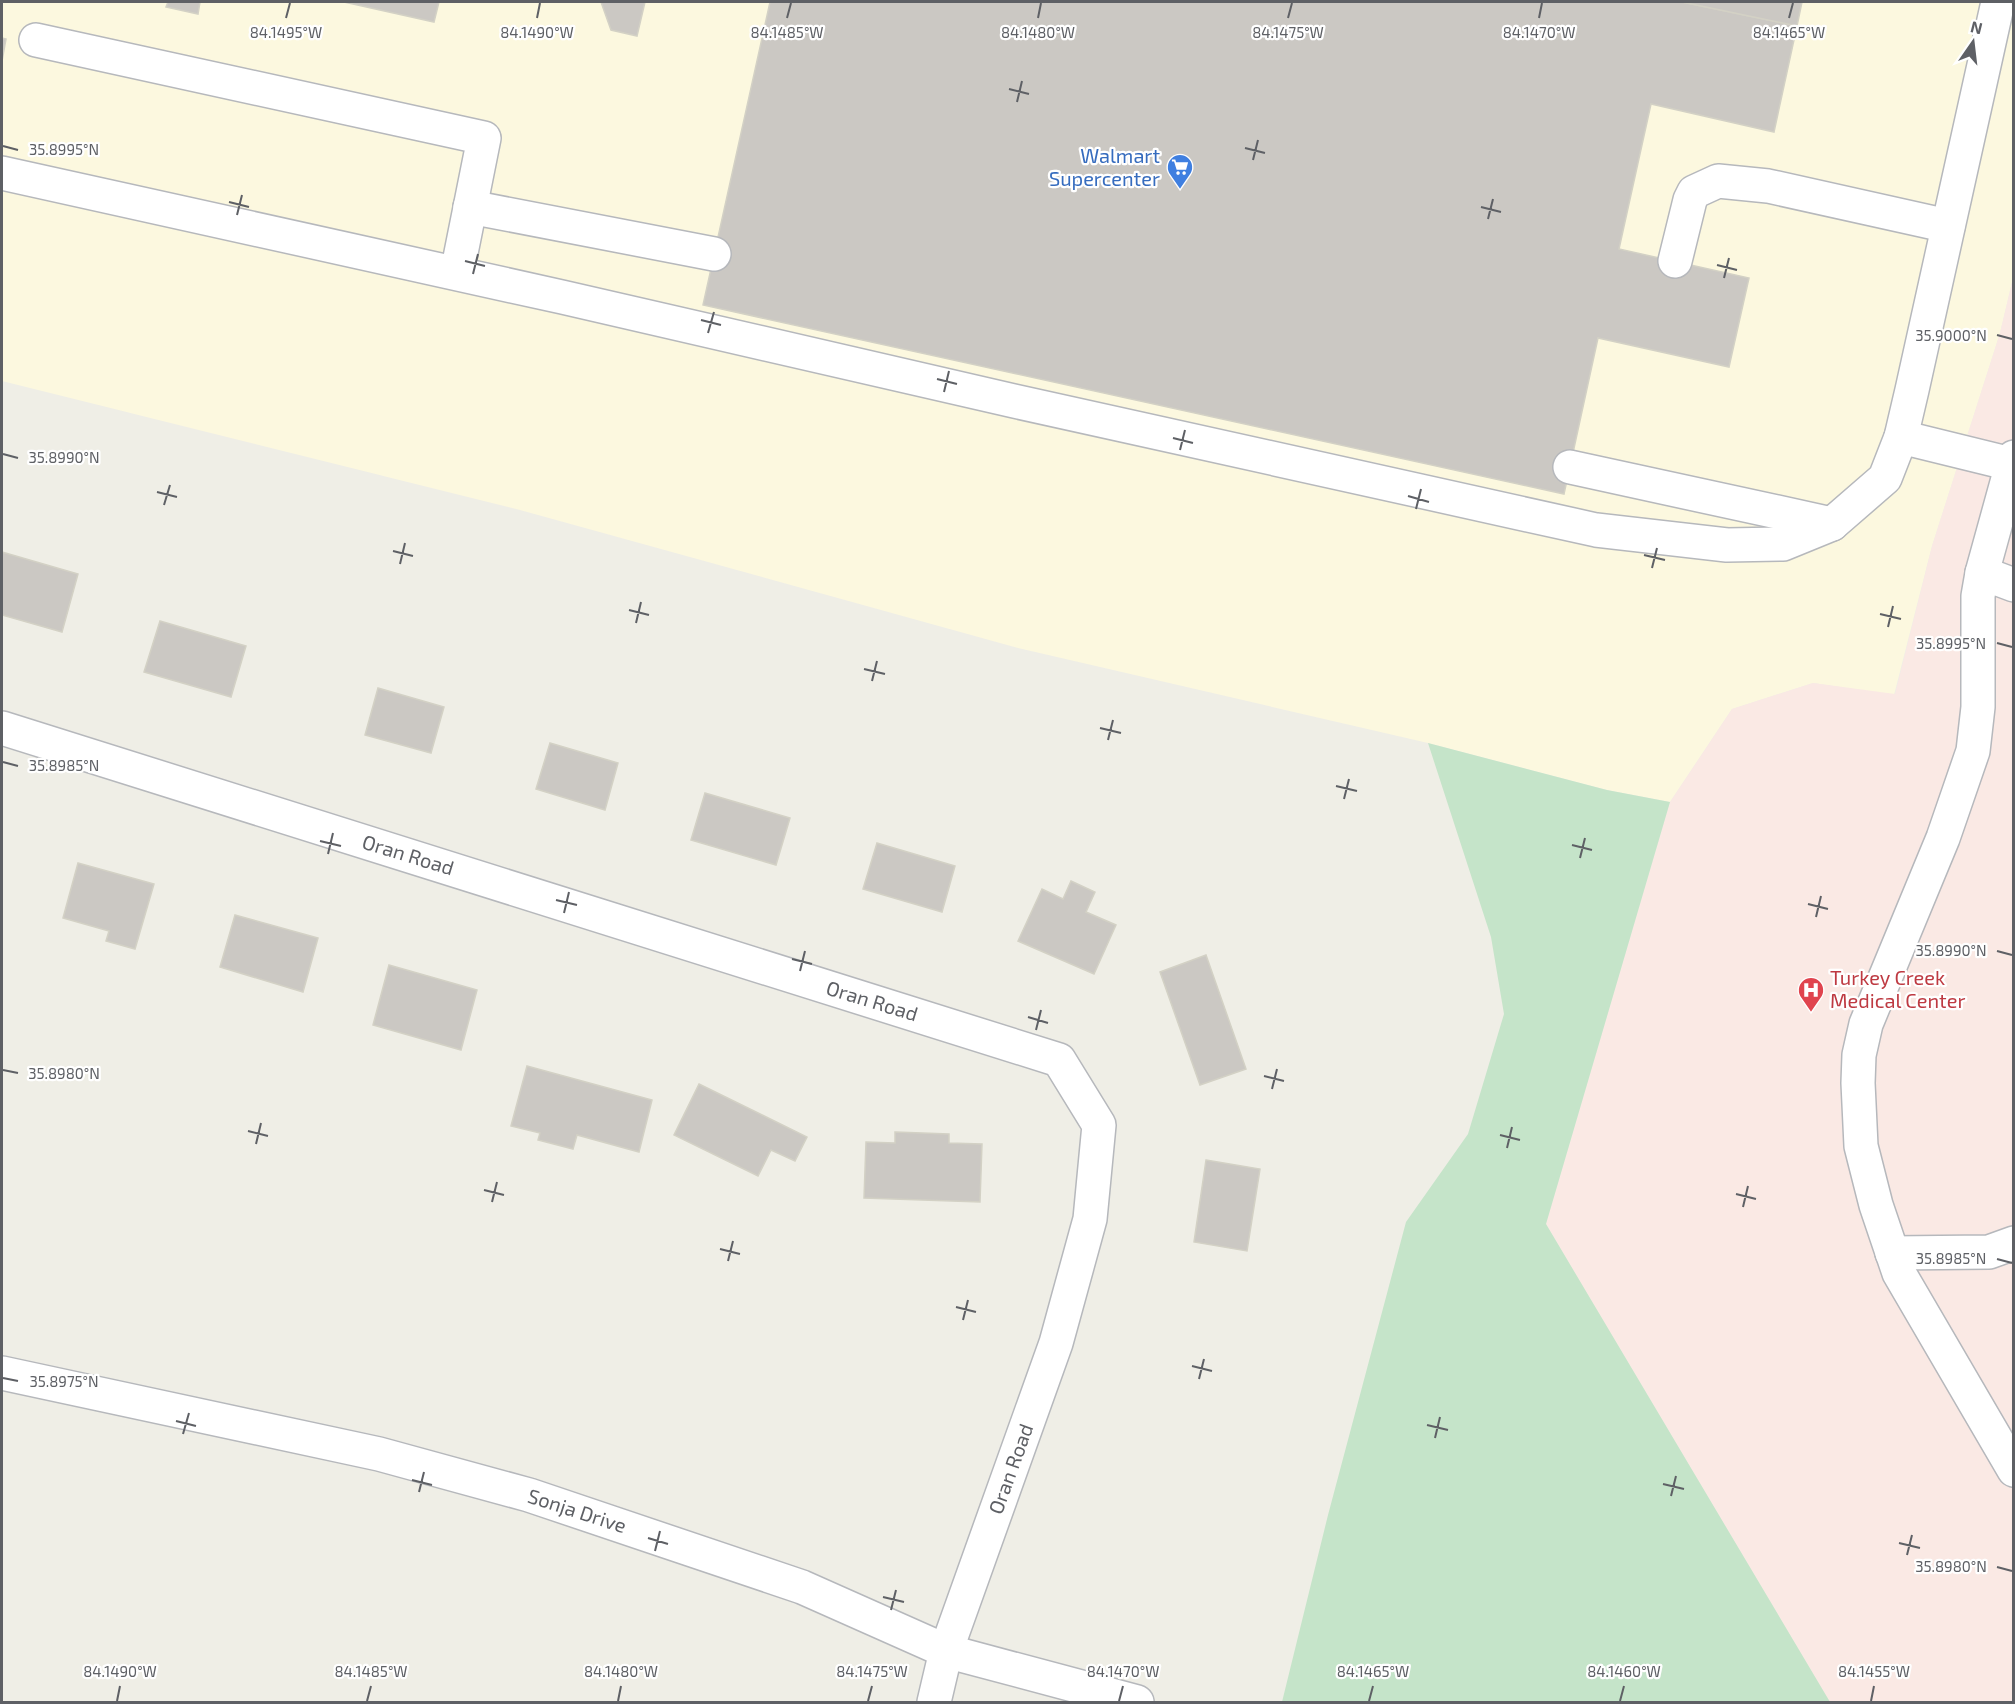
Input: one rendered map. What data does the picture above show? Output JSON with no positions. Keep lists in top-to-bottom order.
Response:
{
  "streets": {
    "street": ["Oran Road", "Sonja Drive"]
  },
  "crossings": [
    ["Oran Road", "Sonja Drive"]
  ],
  "places": {
    "supermarket": ["Walmart Supercenter"],
    "hospital": ["Turkey Creek Medical Center"]
  },
  "north": "top",
  "coordinates": [
    "84.1495°W",
    "84.1490°W",
    "84.1485°W",
    "84.1480°W",
    "84.1475°W",
    "84.1470°W",
    "84.1465°W",
    "35.8995°N",
    "35.9000°N",
    "35.8990°N",
    "35.8985°N",
    "35.8980°N",
    "35.8975°N",
    "84.1460°W",
    "84.1455°W"
  ]
}
